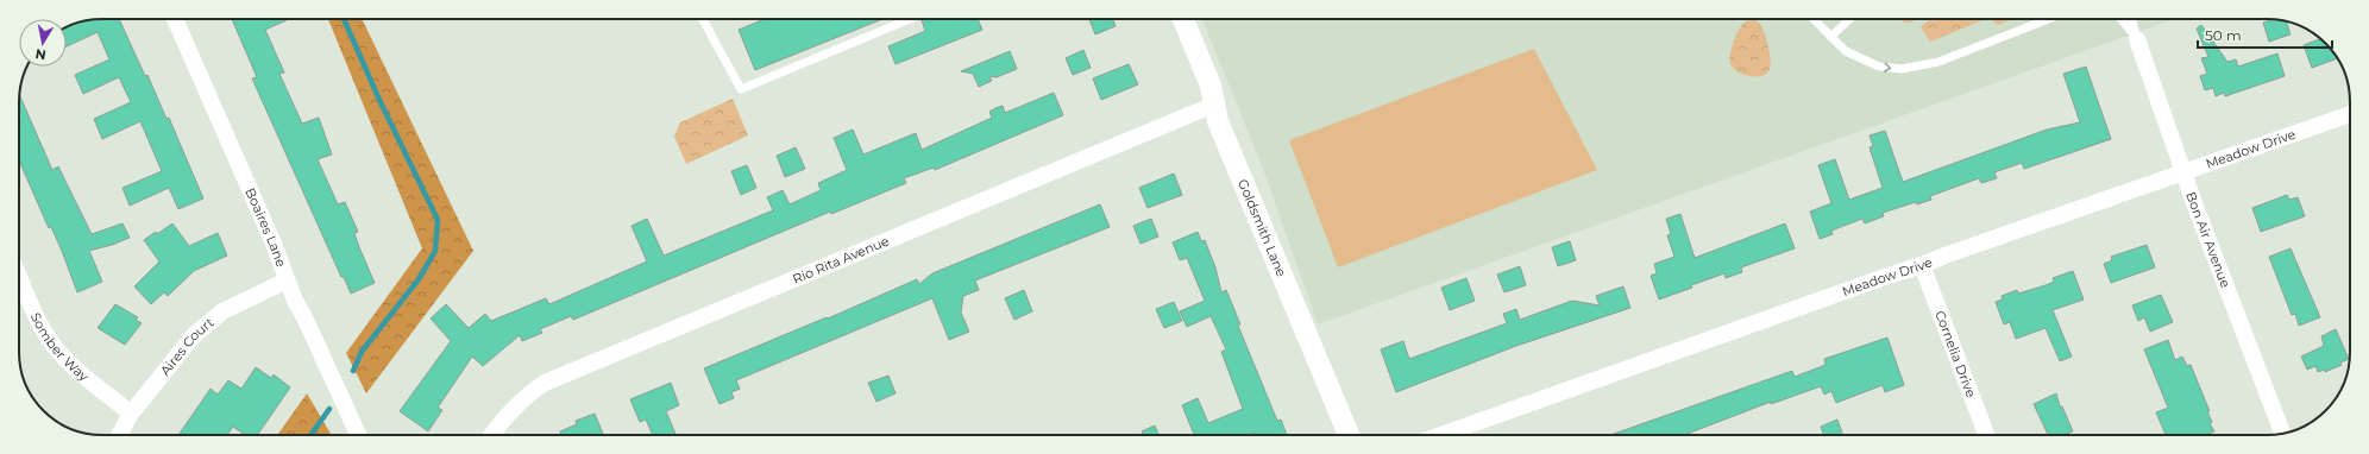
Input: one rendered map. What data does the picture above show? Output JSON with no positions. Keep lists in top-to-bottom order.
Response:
{
  "streets": {
    "street": [
      "Meadow Drive",
      "Boaires Lane",
      "Goldsmith Lane",
      "Bon Air Avenue",
      "Rio Rita Avenue",
      "Somber Way",
      "Aires Court",
      "Cornelia Drive"
    ]
  },
  "crossings": [
    ["Meadow Drive", "Bon Air Avenue"],
    ["Meadow Drive", "Cornelia Drive"],
    ["Boaires Lane", "Aires Court"],
    ["Goldsmith Lane", "Rio Rita Avenue"],
    ["Somber Way", "Aires Court"]
  ],
  "scale_bar": "50 m",
  "north": "bottom"
}
